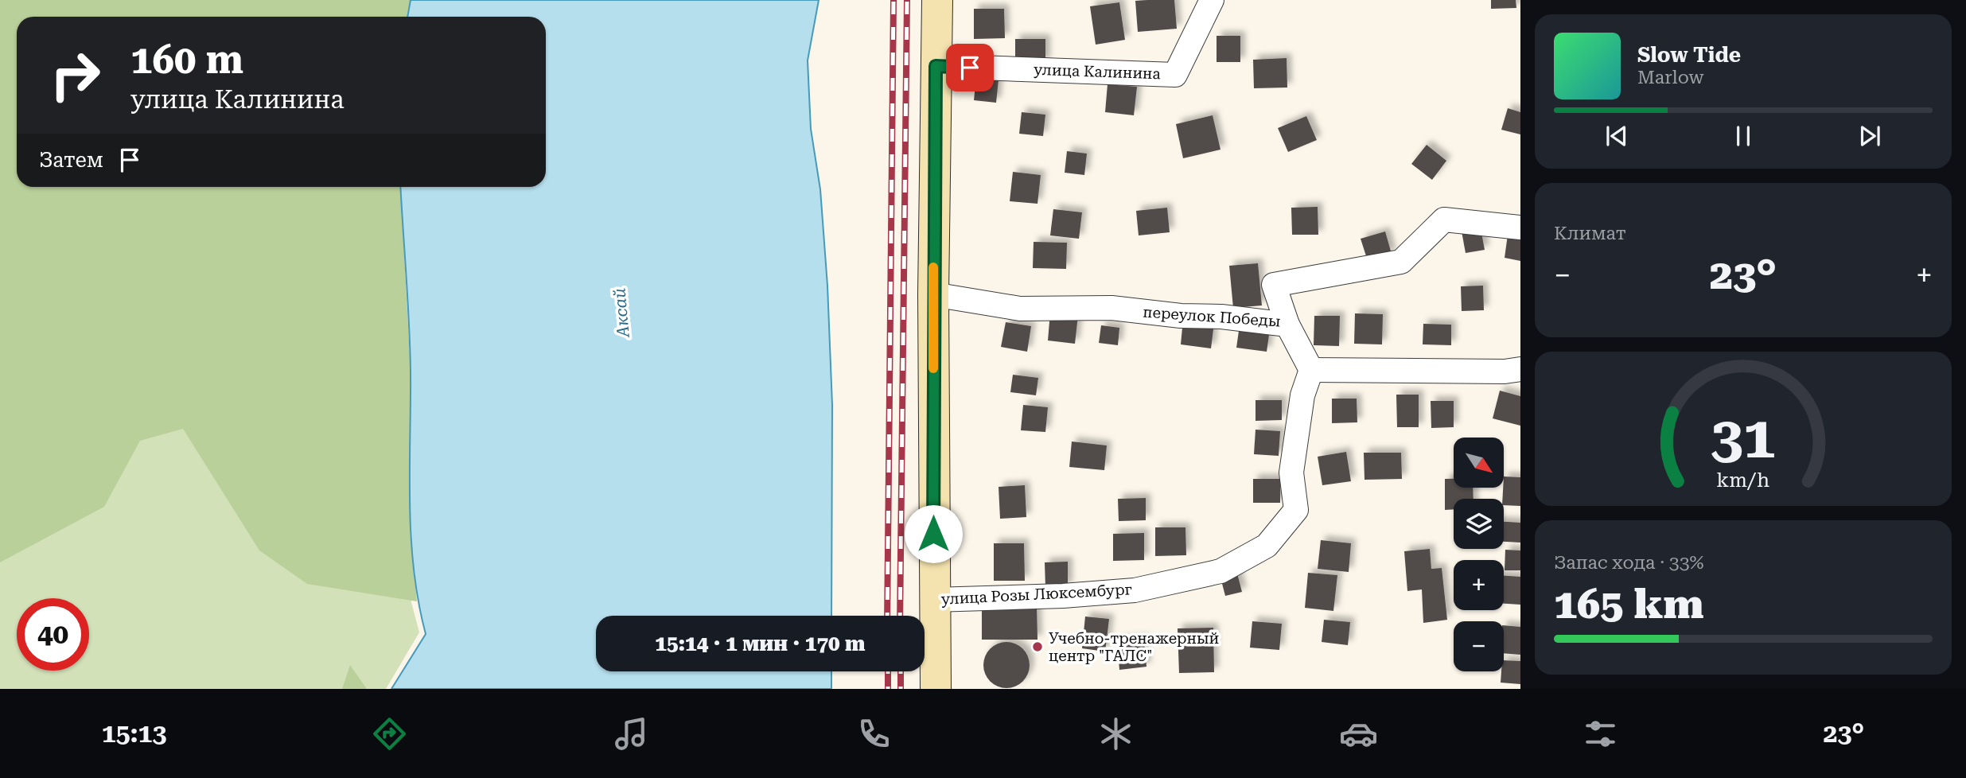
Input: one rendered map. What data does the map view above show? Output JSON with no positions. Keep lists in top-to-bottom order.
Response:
{
  "streets": {
    "street": ["улица Калинина", "переулок Победы", "улица Розы Люксембург"]
  },
  "water": ["Аксай"],
  "places": ["Учебно-тренажерный центр \"ГАЛС\""],
  "north": "bottom right",
  "page": {
    "turn": ["160 m", "улица Калинина"],
    "song": ["Slow Tide", "Marlow"],
    "then": "Затем",
    "tile": [
      "Климат",
      ["Запас хода · 33%", "165 km"]
    ],
    "heat": ["−", "23°", "+"],
    "map_buttons": ["+", "−"],
    "limit": "40",
    "trip": "15:14 · 1 мин · 170 m",
    "tabs": ["15:13", "23°"],
    "gauge": ["31", "km/h"]
  }
}
